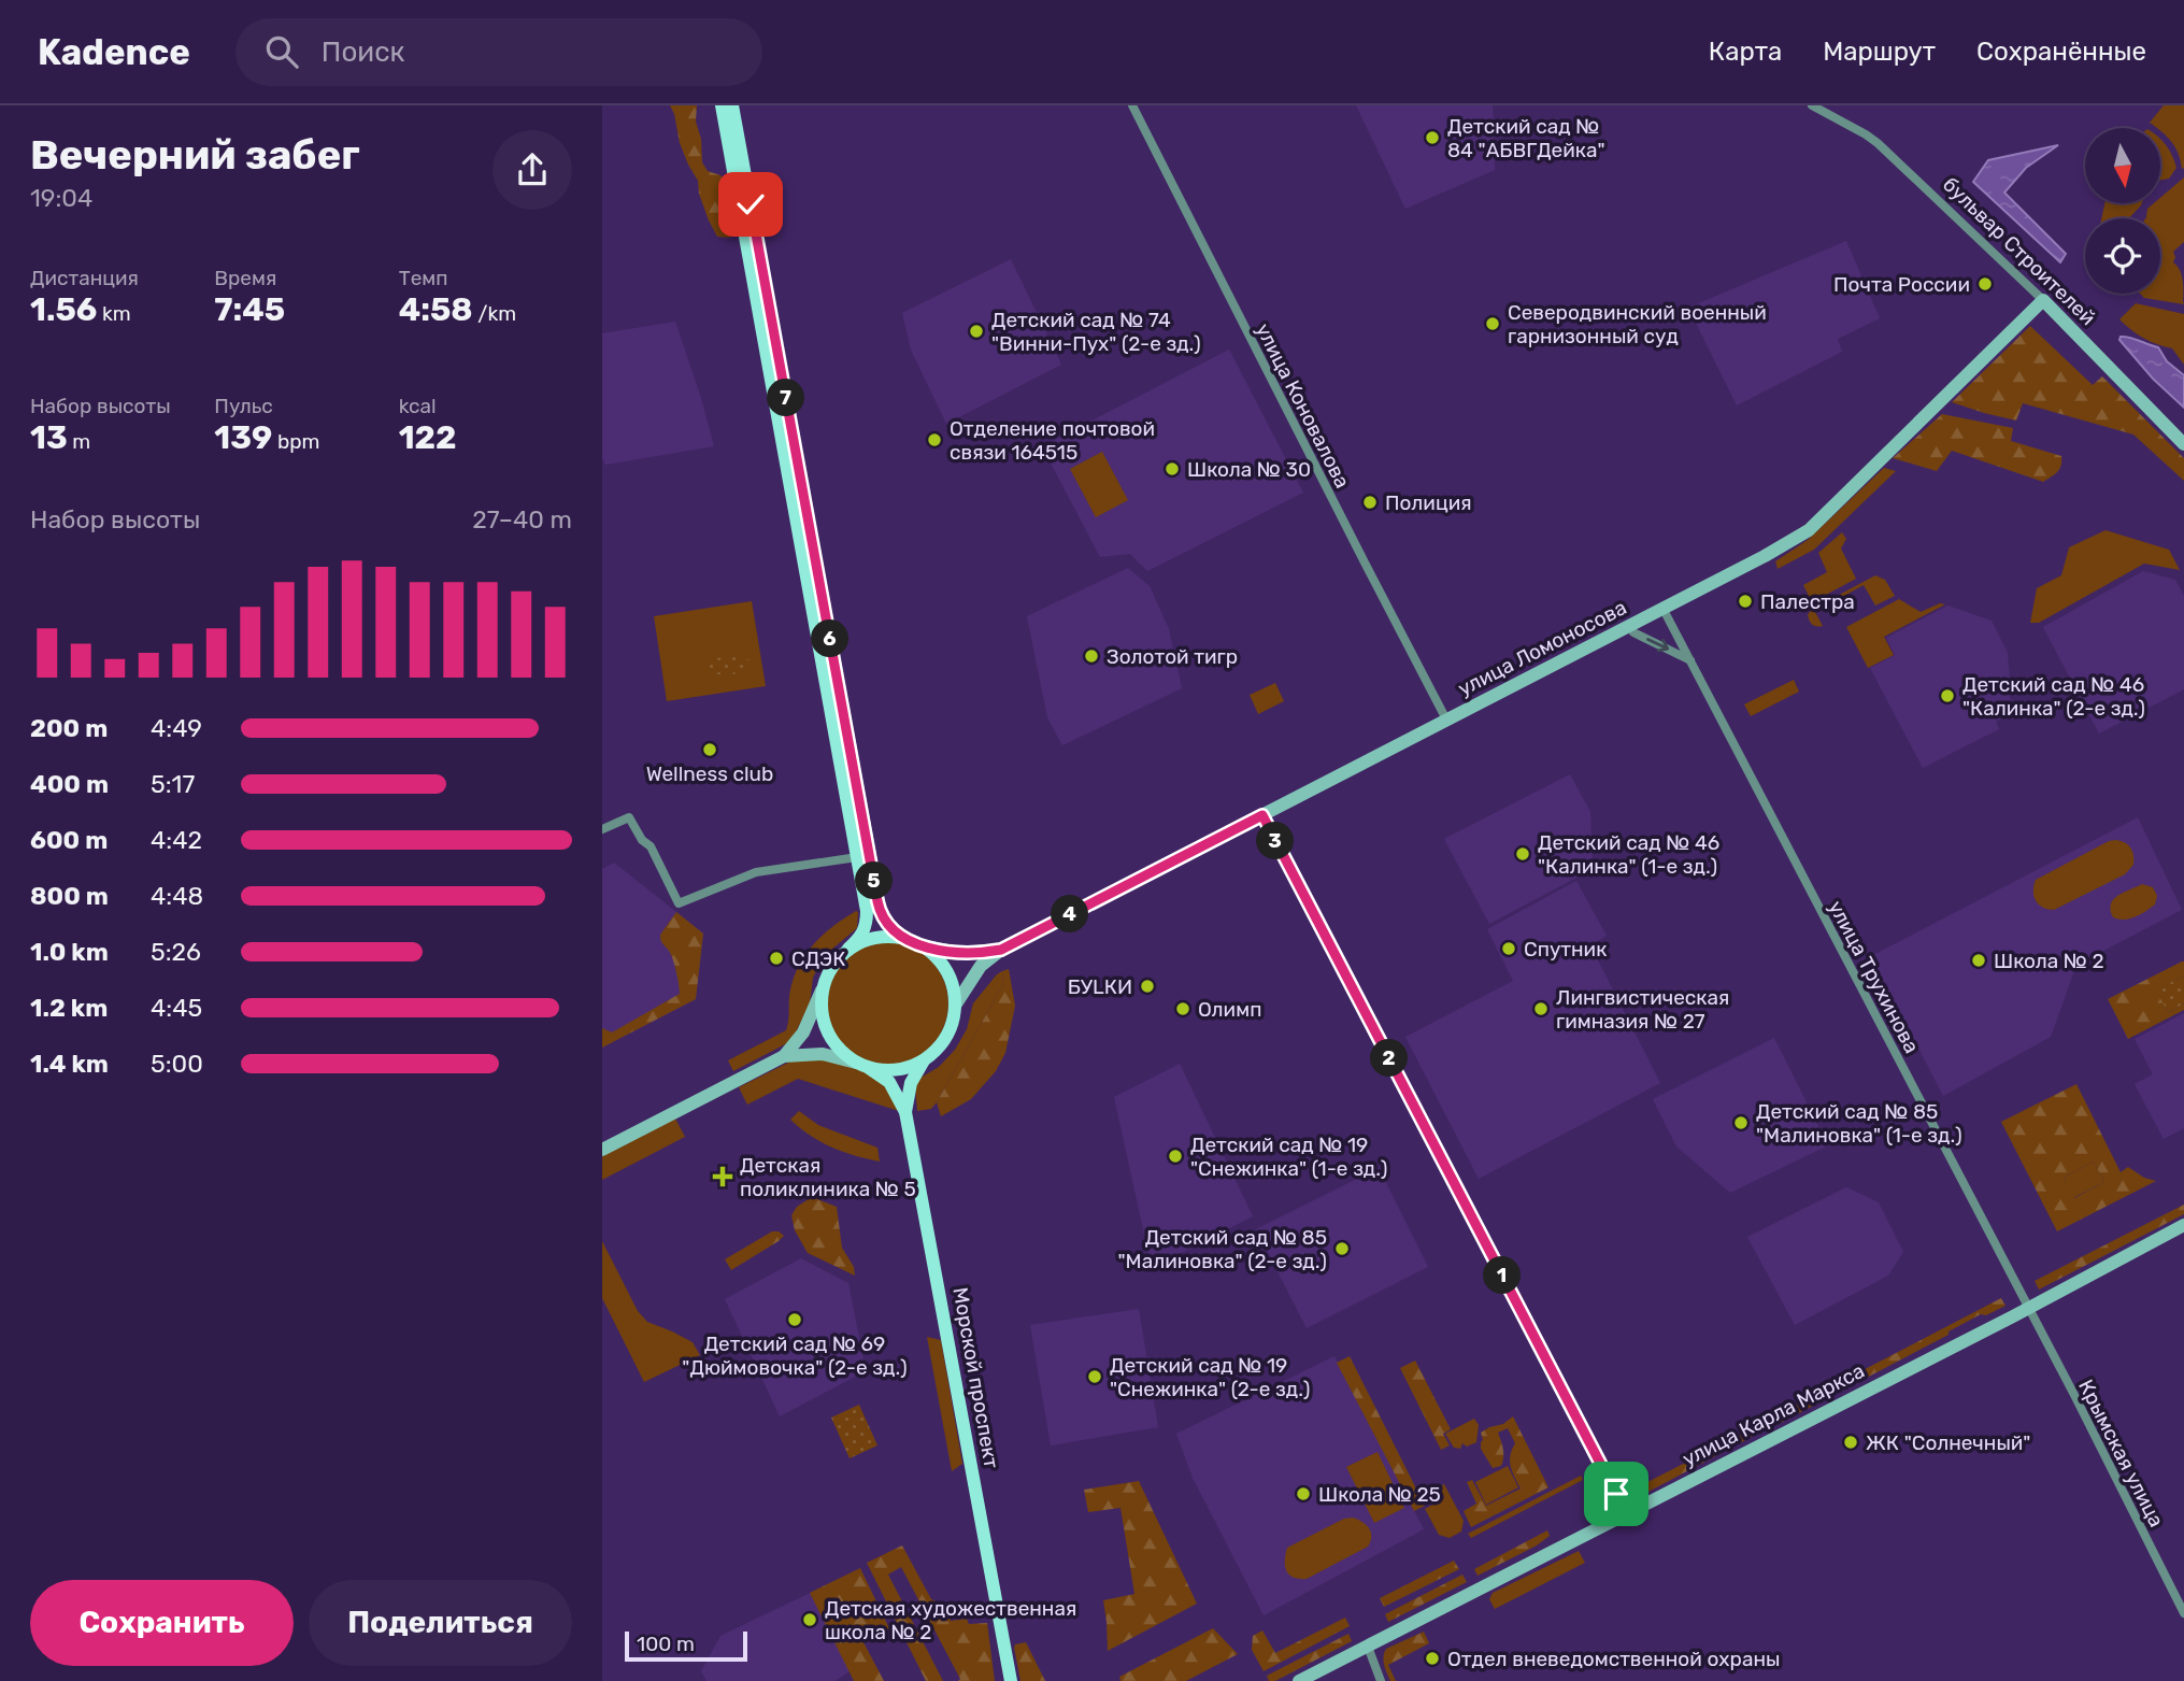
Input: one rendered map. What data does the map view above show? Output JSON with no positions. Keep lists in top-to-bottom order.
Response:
{
  "streets": {
    "main road": ["Морской проспект"],
    "street": [
      "бульвар Строителей",
      "улица Коновалова",
      "улица Ломоносова",
      "улица Трухинова",
      "улица Карла Маркса",
      "Крымская улица"
    ]
  },
  "crossings": [
    ["бульвар Строителей", "улица Ломоносова"],
    ["улица Коновалова", "улица Ломоносова"],
    ["улица Ломоносова", "улица Трухинова"],
    ["улица Трухинова", "улица Карла Маркса"],
    ["улица Трухинова", "Крымская улица"],
    ["улица Карла Маркса", "Крымская улица"]
  ],
  "places": {
    "other": [
      "Детский сад № 84 \"АБВГДейка\"",
      "Почта России",
      "Северодвинский военный гарнизонный суд",
      "Детский сад № 74 \"Винни-Пух\" (2-е зд.)",
      "Отделение почтовой связи 164515",
      "Школа № 30",
      "Полиция",
      "Палестра",
      "Золотой тигр",
      "Детский сад № 46 \"Калинка\" (2-е зд.)",
      "Wellness club",
      "Детский сад № 46 \"Калинка\" (1-е зд.)",
      "Спутник",
      "СДЭК",
      "Школа № 2",
      "БУLКИ",
      "Олимп",
      "Лингвистическая гимназия № 27",
      "Детский сад № 85 \"Малиновка\" (1-е зд.)",
      "Детский сад № 19 \"Снежинка\" (1-е зд.)",
      "Детский сад № 85 \"Малиновка\" (2-е зд.)",
      "Детский сад № 69 \"Дюймовочка\" (2-е зд.)",
      "Детский сад № 19 \"Снежинка\" (2-е зд.)",
      "ЖК \"Солнечный\"",
      "Школа № 25",
      "Детская художественная школа № 2",
      "Отдел вневедомственной охраны"
    ],
    "health": ["Детская поликлиника № 5"]
  },
  "scale_bar": "100 m",
  "north": "bottom",
  "page": {
    "header": "Kadence",
    "search": "Поиск",
    "nav": ["Карта", "Маршрут", "Сохранённые"],
    "heading": ["Вечерний забег", "19:04"],
    "stats": [
      ["Дистанция", "1.56 km"],
      ["Время", "7:45"],
      ["Темп", "4:58 /km"],
      ["Набор высоты", "13 m"],
      ["Пульс", "139 bpm"],
      ["kcal", "122"]
    ],
    "pins": [
      "7",
      "6",
      "3",
      "5",
      "4",
      "2",
      "1"
    ],
    "chart": ["Набор высоты", "27–40 m"],
    "list": [
      {
        "name": "200 m",
        "note": "4:49"
      },
      {
        "name": "400 m",
        "note": "5:17"
      },
      {
        "name": "600 m",
        "note": "4:42"
      },
      {
        "name": "800 m",
        "note": "4:48"
      },
      {
        "name": "1.0 km",
        "note": "5:26"
      },
      {
        "name": "1.2 km",
        "note": "4:45"
      },
      {
        "name": "1.4 km",
        "note": "5:00"
      }
    ],
    "buttons": ["Сохранить", "Поделиться"],
    "scale": "100 m"
  }
}
